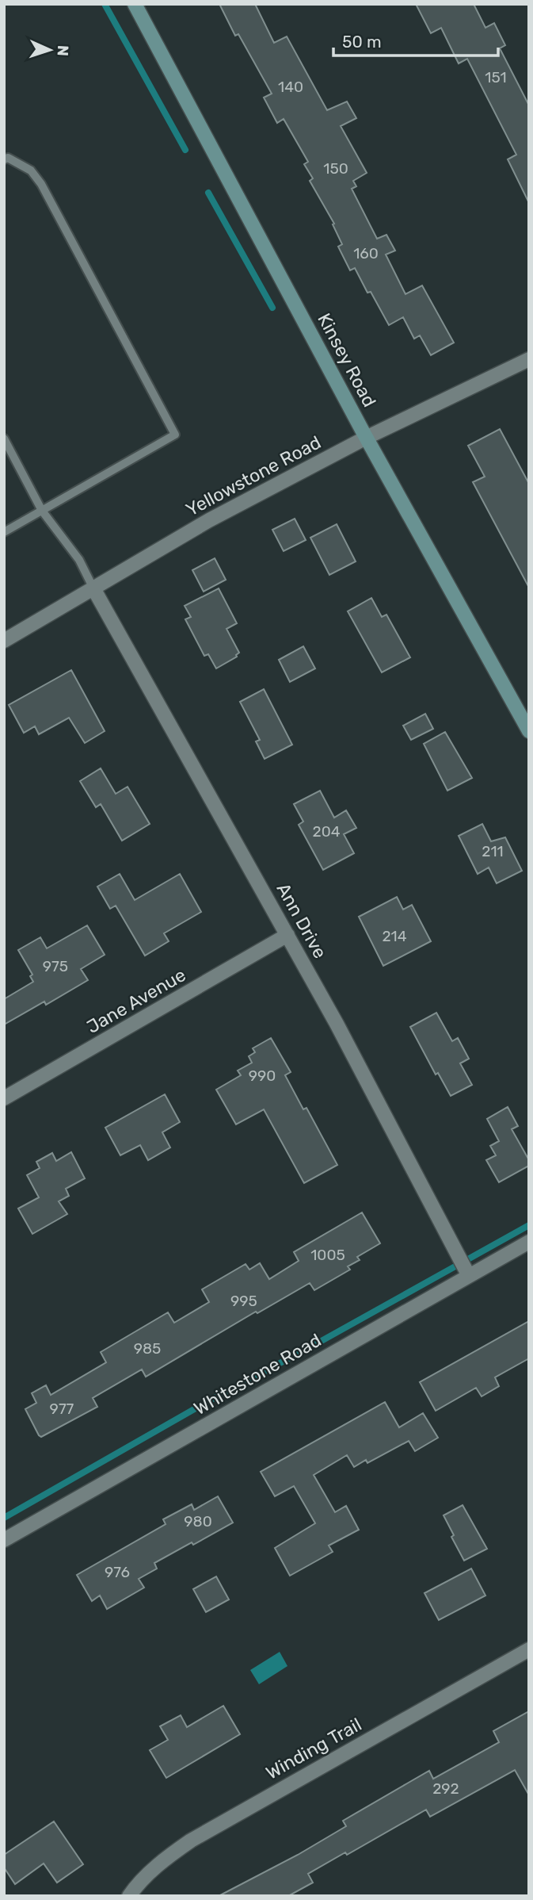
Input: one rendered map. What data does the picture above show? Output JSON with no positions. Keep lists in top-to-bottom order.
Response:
{
  "streets": {
    "street": [
      "Kinsey Road",
      "Yellowstone Road",
      "Ann Drive",
      "Jane Avenue",
      "Whitestone Road",
      "Winding Trail"
    ]
  },
  "crossings": [
    ["Kinsey Road", "Yellowstone Road"],
    ["Yellowstone Road", "Ann Drive"],
    ["Ann Drive", "Jane Avenue"],
    ["Ann Drive", "Whitestone Road"]
  ],
  "house_numbers": [
    "151",
    "140",
    "150",
    "160",
    "204",
    "211",
    "214",
    "975",
    "990",
    "1005",
    "995",
    "985",
    "977",
    "980",
    "976",
    "292"
  ],
  "scale_bar": "50 m",
  "north": "right"
}
